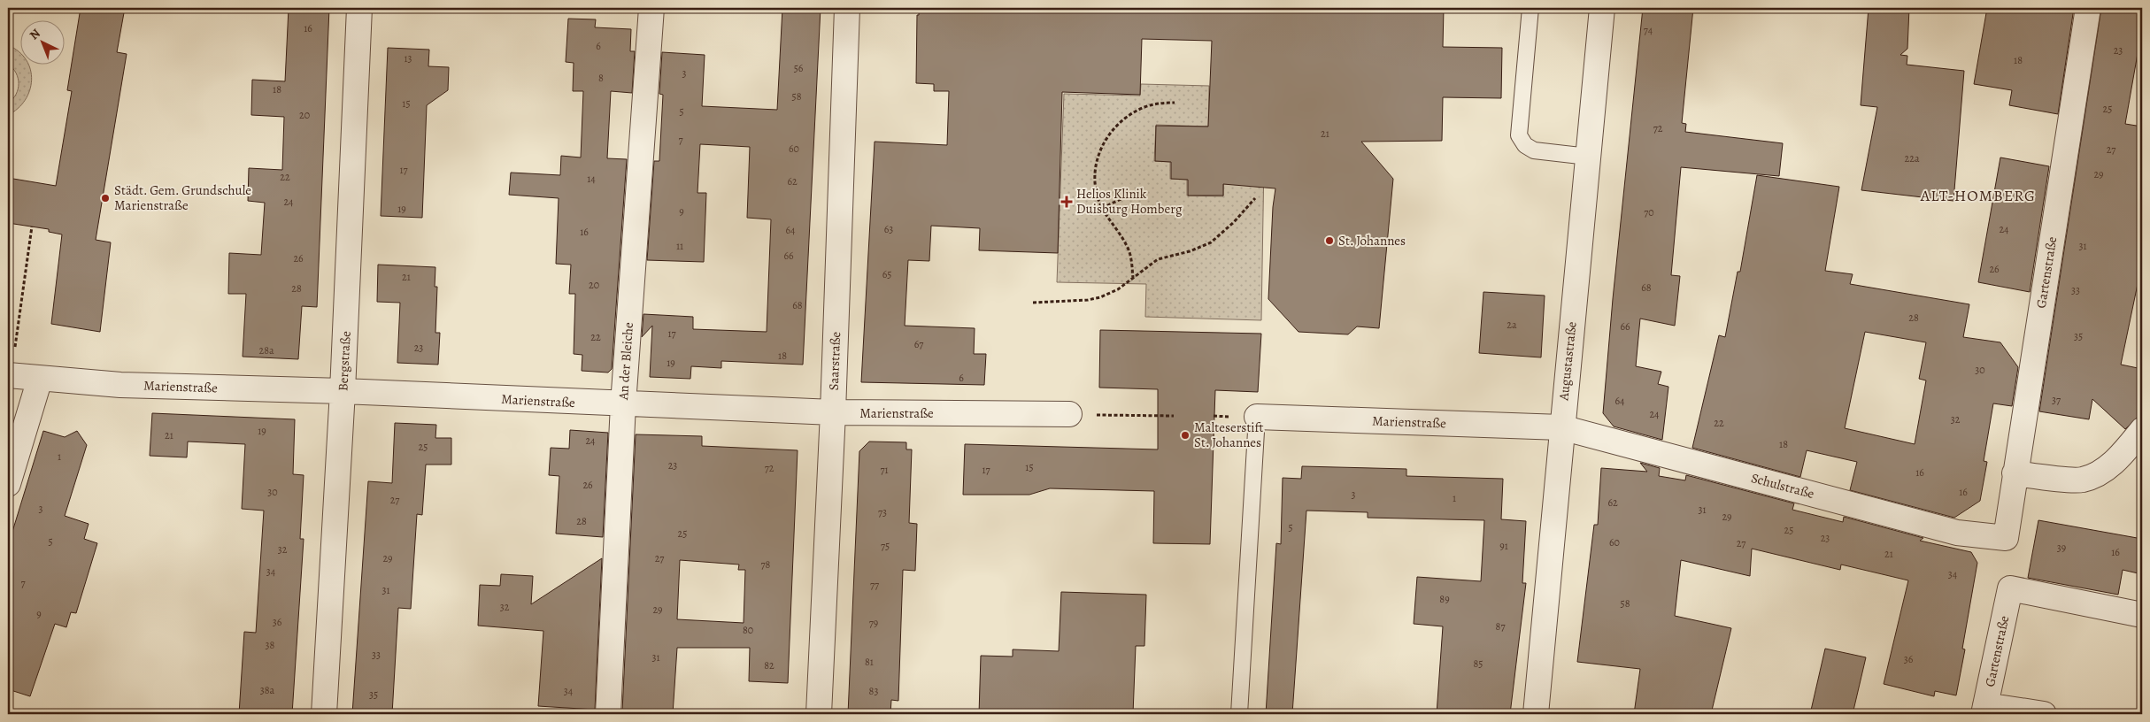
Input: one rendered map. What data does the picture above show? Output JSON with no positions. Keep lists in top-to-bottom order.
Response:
{
  "streets": {
    "street": [
      "Gartenstraße",
      "Bergstraße",
      "An der Bleiche",
      "Saarstraße",
      "Augustastraße",
      "Marienstraße",
      "Schulstraße"
    ]
  },
  "crossings": [
    ["Gartenstraße", "Schulstraße"],
    ["Bergstraße", "Marienstraße"],
    ["An der Bleiche", "Marienstraße"],
    ["Saarstraße", "Marienstraße"],
    ["Augustastraße", "Marienstraße"],
    ["Augustastraße", "Schulstraße"],
    ["Marienstraße", "Schulstraße"]
  ],
  "districts": ["ALT-HOMBERG"],
  "places": {
    "other": ["Städt. Gem. Grundschule Marienstraße", "St. Johannes", "Malteserstift St. Johannes"],
    "health": ["Helios Klinik Duisburg Homberg"]
  },
  "house_numbers": [
    "16",
    "74",
    "6",
    "23",
    "13",
    "18",
    "56",
    "3",
    "8",
    "18",
    "58",
    "15",
    "25",
    "5",
    "20",
    "72",
    "21",
    "7",
    "60",
    "27",
    "22a",
    "17",
    "29",
    "22",
    "14",
    "62",
    "24",
    "19",
    "9",
    "70",
    "63",
    "24",
    "64",
    "16",
    "11",
    "31",
    "66",
    "26",
    "26",
    "65",
    "21",
    "20",
    "68",
    "28",
    "33",
    "68",
    "28",
    "2a",
    "66",
    "17",
    "35",
    "22",
    "67",
    "23",
    "28a",
    "18",
    "19",
    "30",
    "6",
    "37",
    "64",
    "24",
    "32",
    "22",
    "19",
    "21",
    "24",
    "18",
    "25",
    "1",
    "23",
    "15",
    "72",
    "71",
    "17",
    "16",
    "26",
    "30",
    "16",
    "3",
    "1",
    "27",
    "62",
    "3",
    "31",
    "73",
    "29",
    "28",
    "5",
    "25",
    "25",
    "23",
    "5",
    "60",
    "27",
    "75",
    "91",
    "39",
    "32",
    "16",
    "21",
    "29",
    "27",
    "78",
    "34",
    "34",
    "7",
    "77",
    "31",
    "89",
    "58",
    "32",
    "29",
    "9",
    "36",
    "79",
    "87",
    "80",
    "38",
    "33",
    "31",
    "36",
    "81",
    "85",
    "82",
    "38a",
    "34",
    "83",
    "35"
  ],
  "north": "top left"
}
